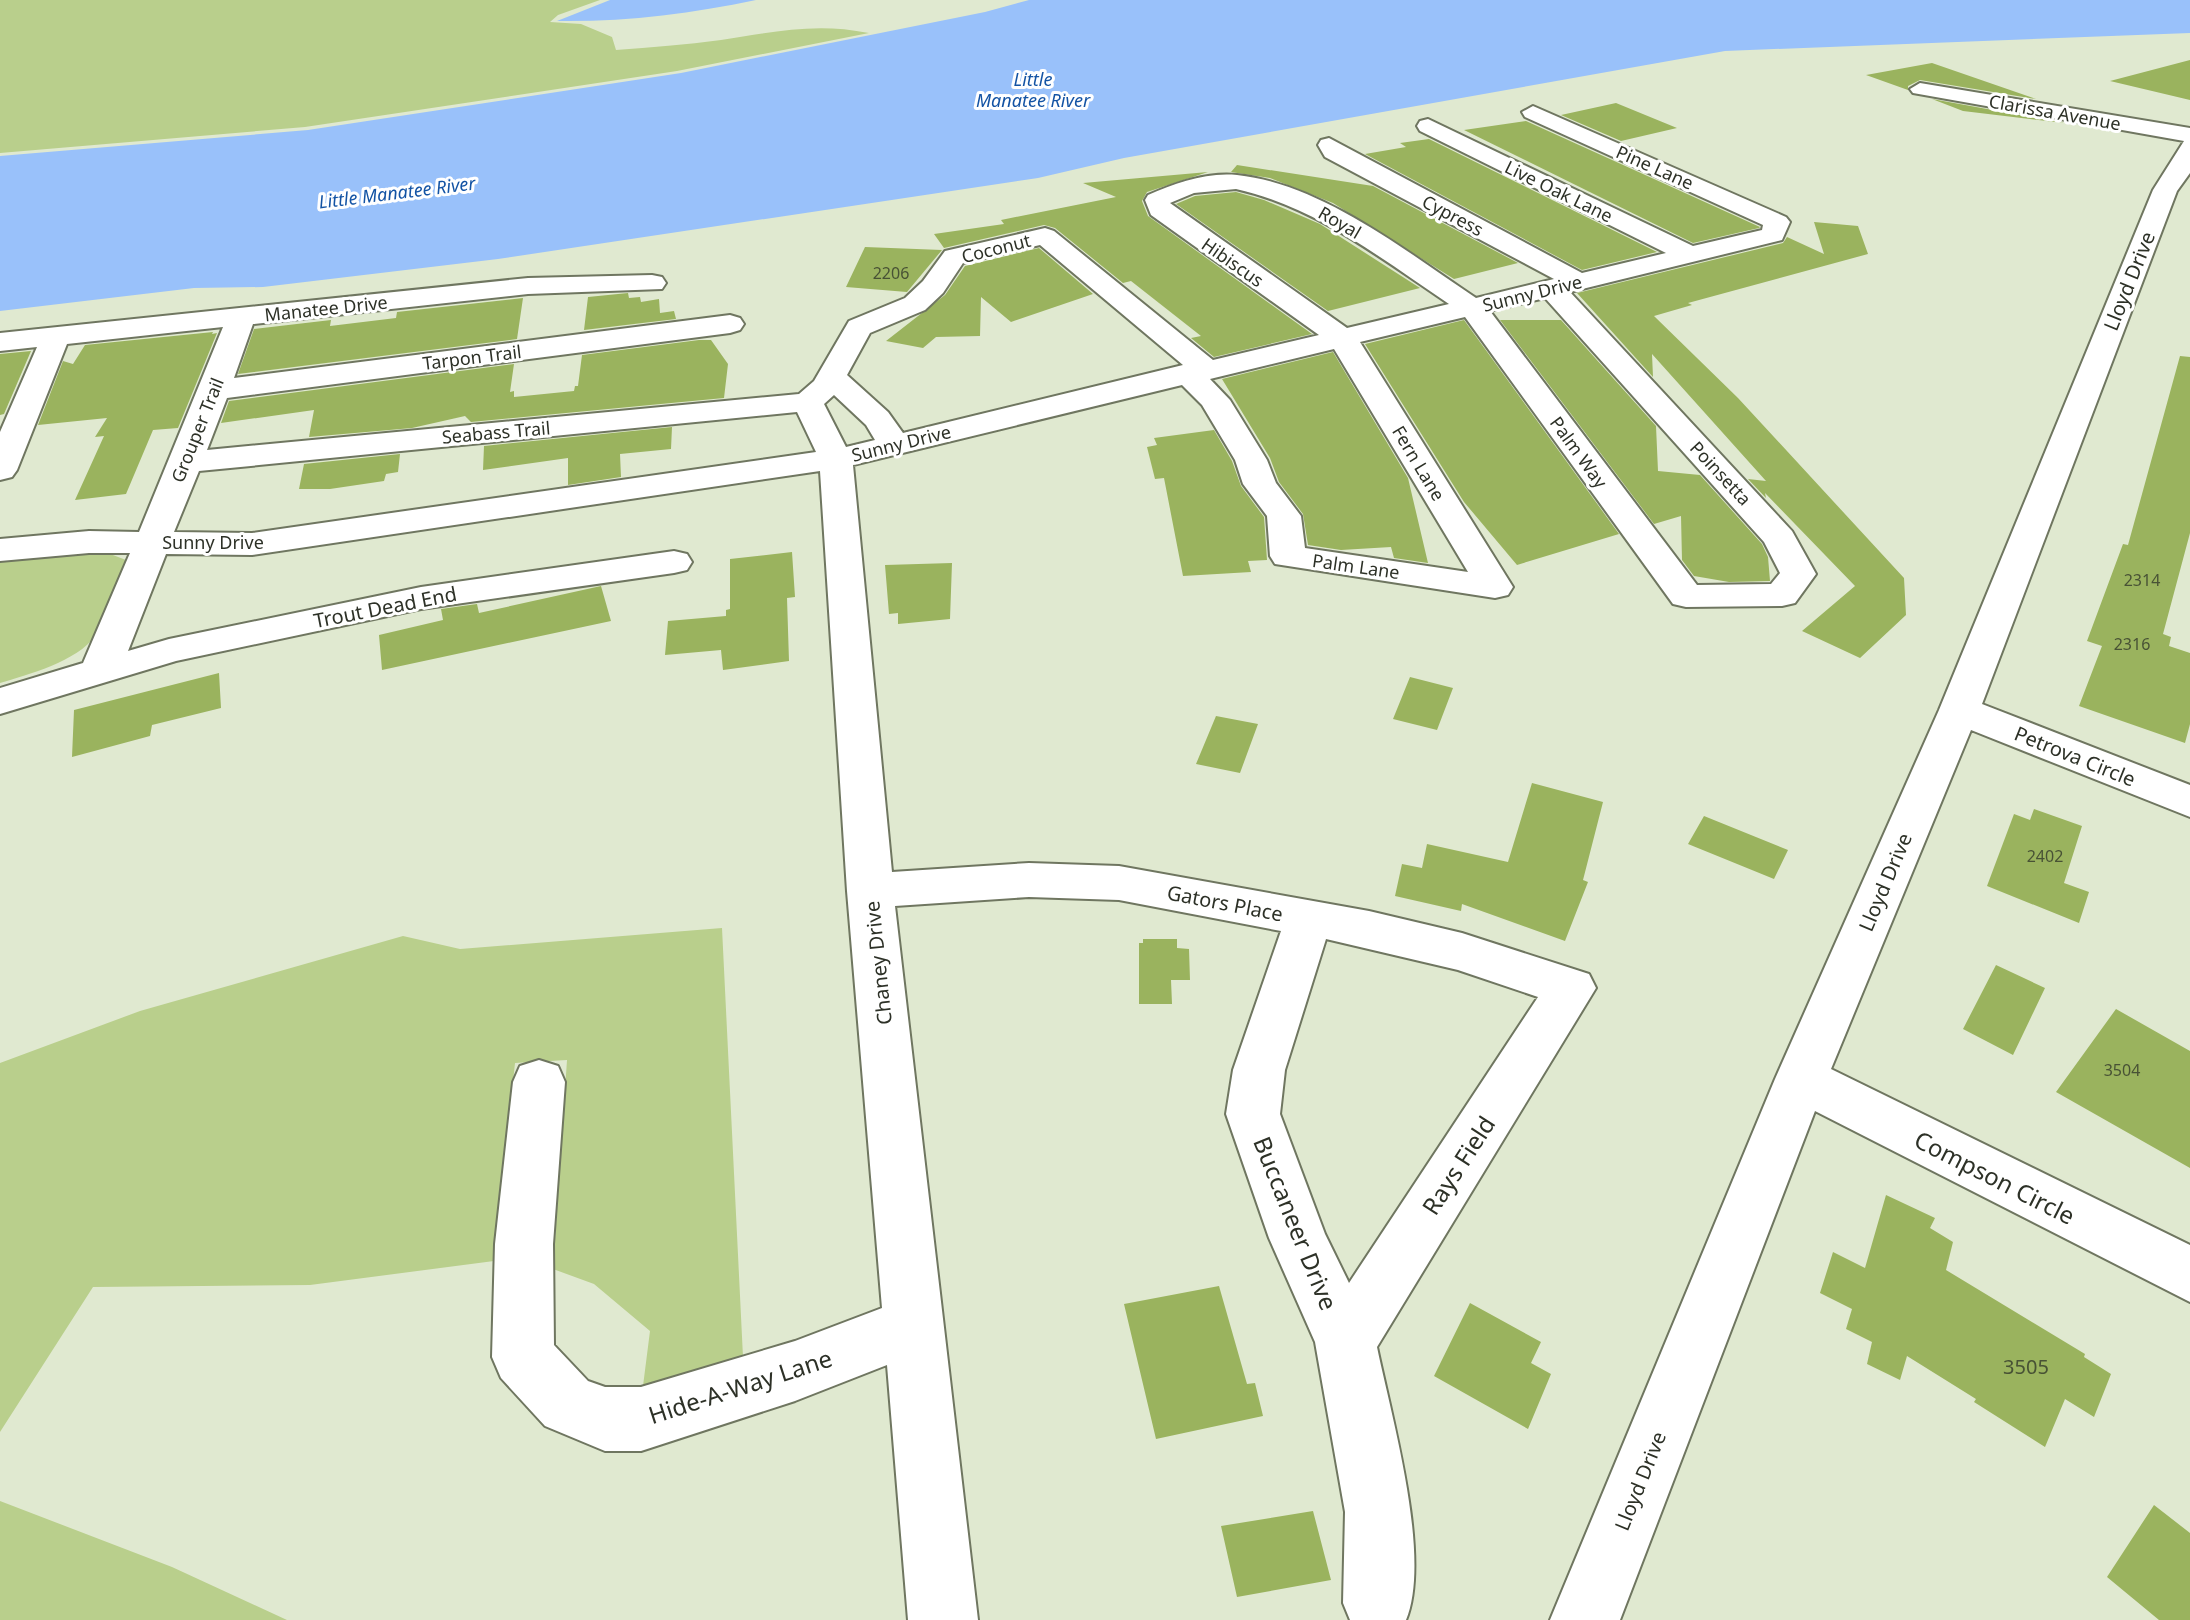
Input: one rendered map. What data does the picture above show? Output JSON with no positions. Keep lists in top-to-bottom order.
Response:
{
  "streets": {
    "street": [
      "Clarissa Avenue",
      "Pine Lane",
      "Live Oak Lane",
      "Cypress",
      "Royal",
      "Coconut",
      "Hibiscus",
      "Lloyd Drive",
      "Sunny Drive",
      "Manatee Drive",
      "Tarpon Trail",
      "Grouper Trail",
      "Seabass Trail",
      "Palm Way",
      "Fern Lane",
      "Poinsetta",
      "Palm Lane",
      "Trout Dead End",
      "Petrova Circle",
      "Gators Place",
      "Chaney Drive",
      "Rays Field",
      "Compson Circle",
      "Buccaneer Drive",
      "Hide-A-Way Lane"
    ]
  },
  "crossings": [
    ["Pine Lane", "Sunny Drive"],
    ["Live Oak Lane", "Sunny Drive"],
    ["Cypress", "Sunny Drive"],
    ["Cypress", "Poinsetta"],
    ["Royal", "Hibiscus"],
    ["Royal", "Sunny Drive"],
    ["Royal", "Palm Way"],
    ["Coconut", "Sunny Drive"],
    ["Coconut", "Seabass Trail"],
    ["Coconut", "Palm Lane"],
    ["Coconut", "Chaney Drive"],
    ["Hibiscus", "Sunny Drive"],
    ["Hibiscus", "Fern Lane"],
    ["Lloyd Drive", "Petrova Circle"],
    ["Lloyd Drive", "Compson Circle"],
    ["Sunny Drive", "Grouper Trail"],
    ["Sunny Drive", "Palm Way"],
    ["Sunny Drive", "Fern Lane"],
    ["Sunny Drive", "Poinsetta"],
    ["Sunny Drive", "Palm Lane"],
    ["Sunny Drive", "Chaney Drive"],
    ["Manatee Drive", "Grouper Trail"],
    ["Tarpon Trail", "Grouper Trail"],
    ["Grouper Trail", "Seabass Trail"],
    ["Seabass Trail", "Chaney Drive"],
    ["Palm Way", "Poinsetta"],
    ["Fern Lane", "Palm Lane"],
    ["Gators Place", "Chaney Drive"],
    ["Gators Place", "Rays Field"],
    ["Gators Place", "Buccaneer Drive"],
    ["Chaney Drive", "Hide-A-Way Lane"],
    ["Rays Field", "Buccaneer Drive"]
  ],
  "water": ["Little Manatee River"],
  "house_numbers": [
    "2206",
    "2314",
    "2316",
    "2402",
    "3504",
    "3505"
  ]
}
